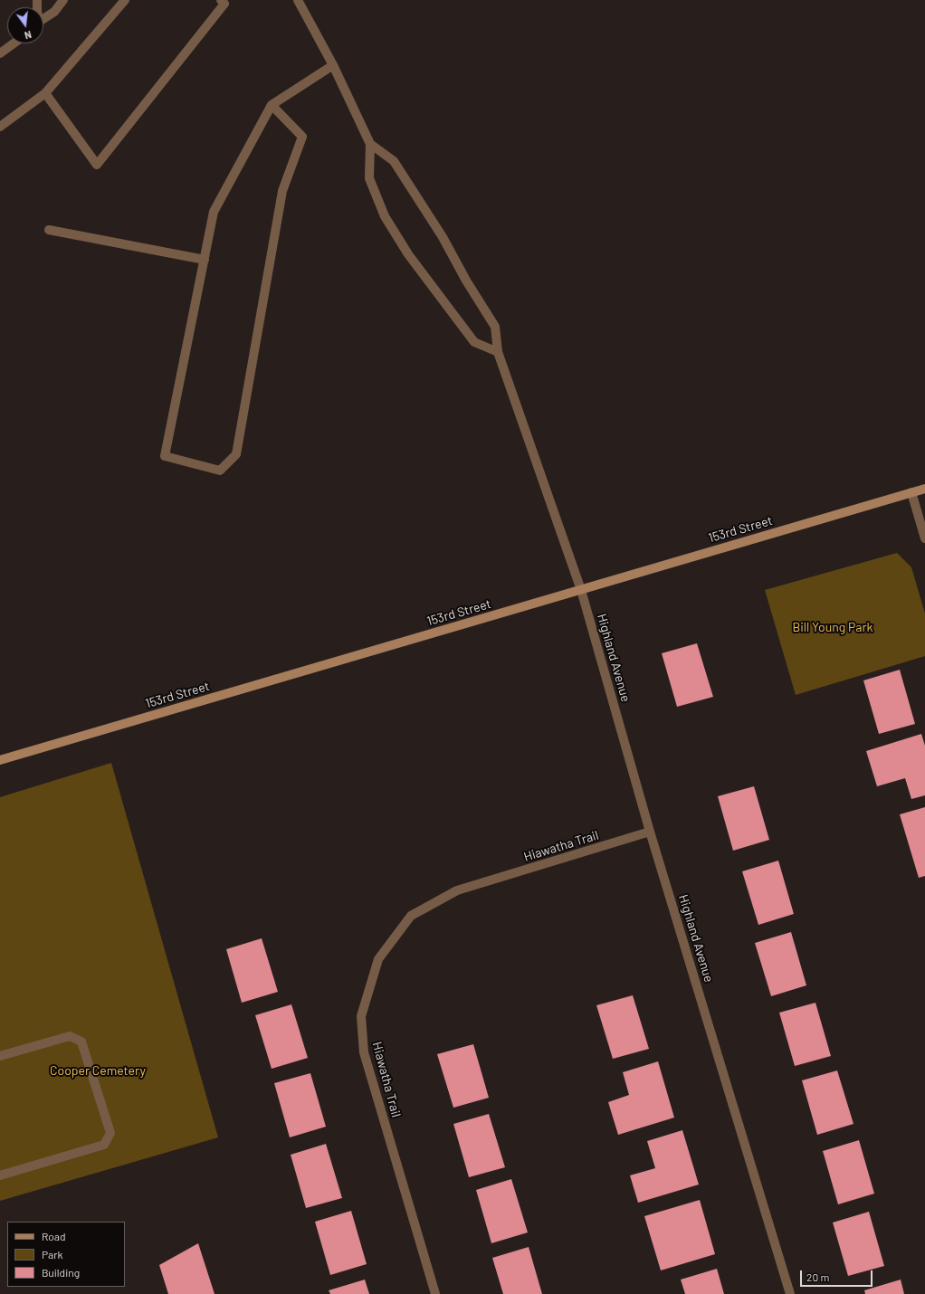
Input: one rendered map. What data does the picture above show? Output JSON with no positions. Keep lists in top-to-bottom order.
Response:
{
  "streets": {
    "street": ["153rd Street", "Highland Avenue", "Hiawatha Trail"]
  },
  "crossings": [
    ["153rd Street", "Highland Avenue"],
    ["Highland Avenue", "Hiawatha Trail"]
  ],
  "parks": ["Bill Young Park", "Cooper Cemetery"],
  "legend": ["Road", "Park", "Building"],
  "scale_bar": "20 m",
  "north": "bottom"
}
